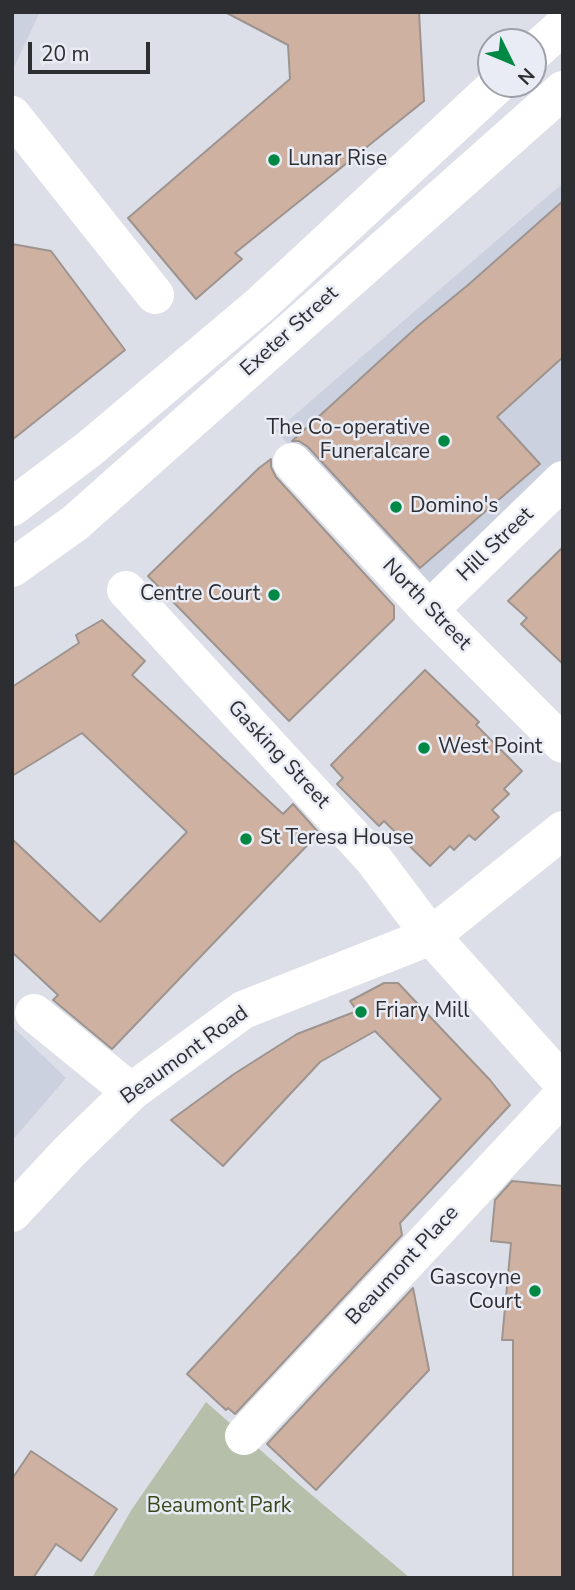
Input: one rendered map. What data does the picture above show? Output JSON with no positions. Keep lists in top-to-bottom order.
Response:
{
  "streets": {
    "street": [
      "Exeter Street",
      "Hill Street",
      "North Street",
      "Gasking Street",
      "Beaumont Road",
      "Beaumont Place"
    ]
  },
  "crossings": [
    ["Hill Street", "North Street"],
    ["Gasking Street", "Beaumont Road"]
  ],
  "parks": ["Beaumont Park"],
  "places": [
    "Lunar Rise",
    "The Co-operative Funeralcare",
    "Domino's",
    "Centre Court",
    "West Point",
    "St Teresa House",
    "Friary Mill",
    "Gascoyne Court"
  ],
  "scale_bar": "20 m",
  "north": "bottom right"
}
